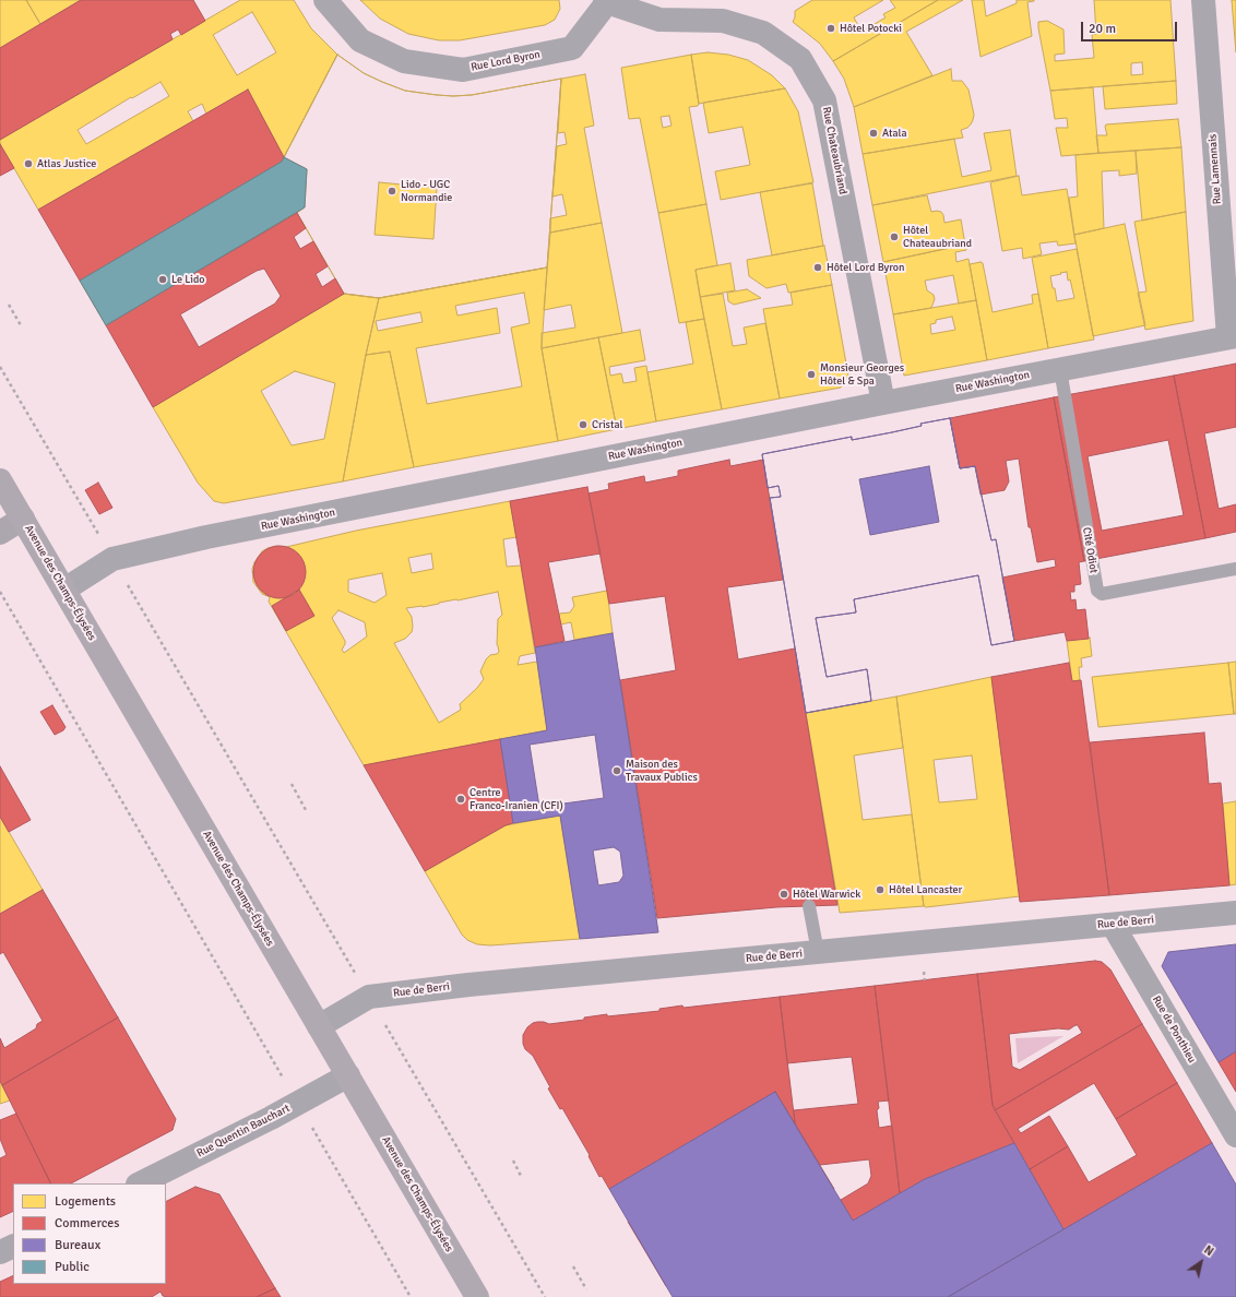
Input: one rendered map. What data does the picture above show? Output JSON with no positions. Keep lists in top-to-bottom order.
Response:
{
  "streets": {
    "main road": ["Avenue des Champs-Élysées"],
    "street": [
      "Rue Lord Byron",
      "Rue Chateaubriand",
      "Rue Lamennais",
      "Rue Washington",
      "Rue de Berri",
      "Rue de Ponthieu",
      "Rue Quentin Bauchart"
    ],
    "lane": ["Cité Odiot"]
  },
  "crossings": [
    ["Rue Lord Byron", "Rue Chateaubriand"],
    ["Rue Chateaubriand", "Rue Washington"],
    ["Rue Lamennais", "Rue Washington"],
    ["Rue Washington", "Cité Odiot"],
    ["Rue Washington", "Avenue des Champs-Élysées"],
    ["Avenue des Champs-Élysées", "Rue de Berri"],
    ["Avenue des Champs-Élysées", "Rue Quentin Bauchart"],
    ["Rue de Berri", "Rue de Ponthieu"]
  ],
  "places": [
    "Hôtel Potocki",
    "Atala",
    "Atlas Justice",
    "Lido - UGC Normandie",
    "Hôtel Chateaubriand",
    "Hôtel Lord Byron",
    "Le Lido",
    "Monsieur Georges Hôtel & Spa",
    "Cristal",
    "Maison des Travaux Publics",
    "Centre Franco-Iranien (CFI)",
    "Hôtel Lancaster",
    "Hôtel Warwick"
  ],
  "legend": [
    "Logements",
    "Commerces",
    "Bureaux",
    "Public"
  ],
  "scale_bar": "20 m",
  "north": "top right"
}
